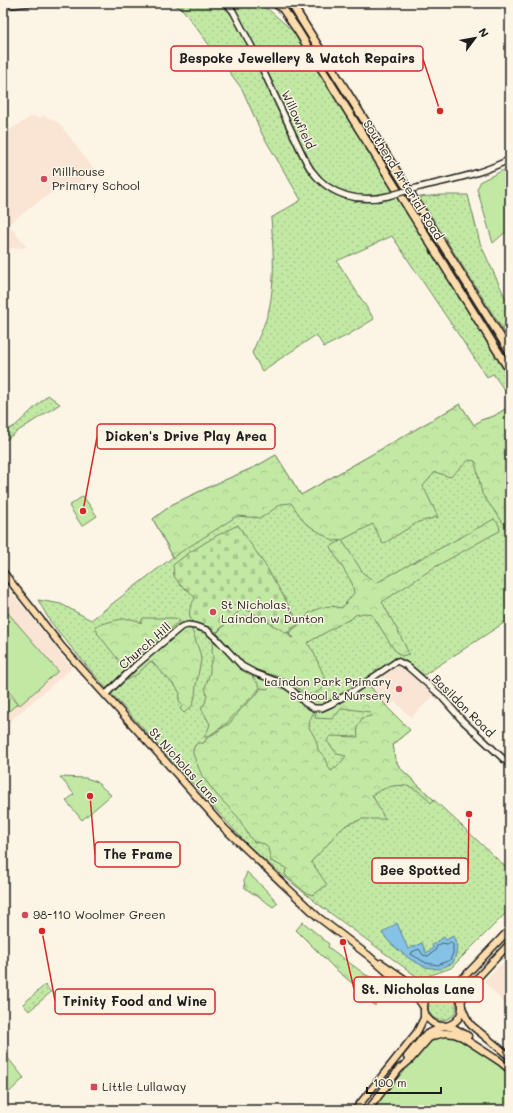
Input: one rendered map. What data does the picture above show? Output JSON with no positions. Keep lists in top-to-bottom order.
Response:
{
  "streets": {
    "highway": ["Southend Arterial Road"],
    "main road": ["St Nicholas Lane"],
    "street": ["Willowfield", "Church Hill", "Basildon Road"]
  },
  "crossings": [
    ["Church Hill", "Basildon Road"],
    ["Church Hill", "St Nicholas Lane"]
  ],
  "places": {
    "other": [
      "Bespoke Jewellery & Watch Repairs",
      "Millhouse Primary School",
      "Dicken's Drive Play Area",
      "St Nicholas, Laindon w Dunton",
      "Laindon Park Primary School & Nursery",
      "The Frame",
      "Bee Spotted",
      "98-110 Woolmer Green",
      "Trinity Food and Wine",
      "St. Nicholas Lane"
    ],
    "transit": ["Little Lullaway"]
  },
  "scale_bar": "100 m",
  "north": "top right"
}
